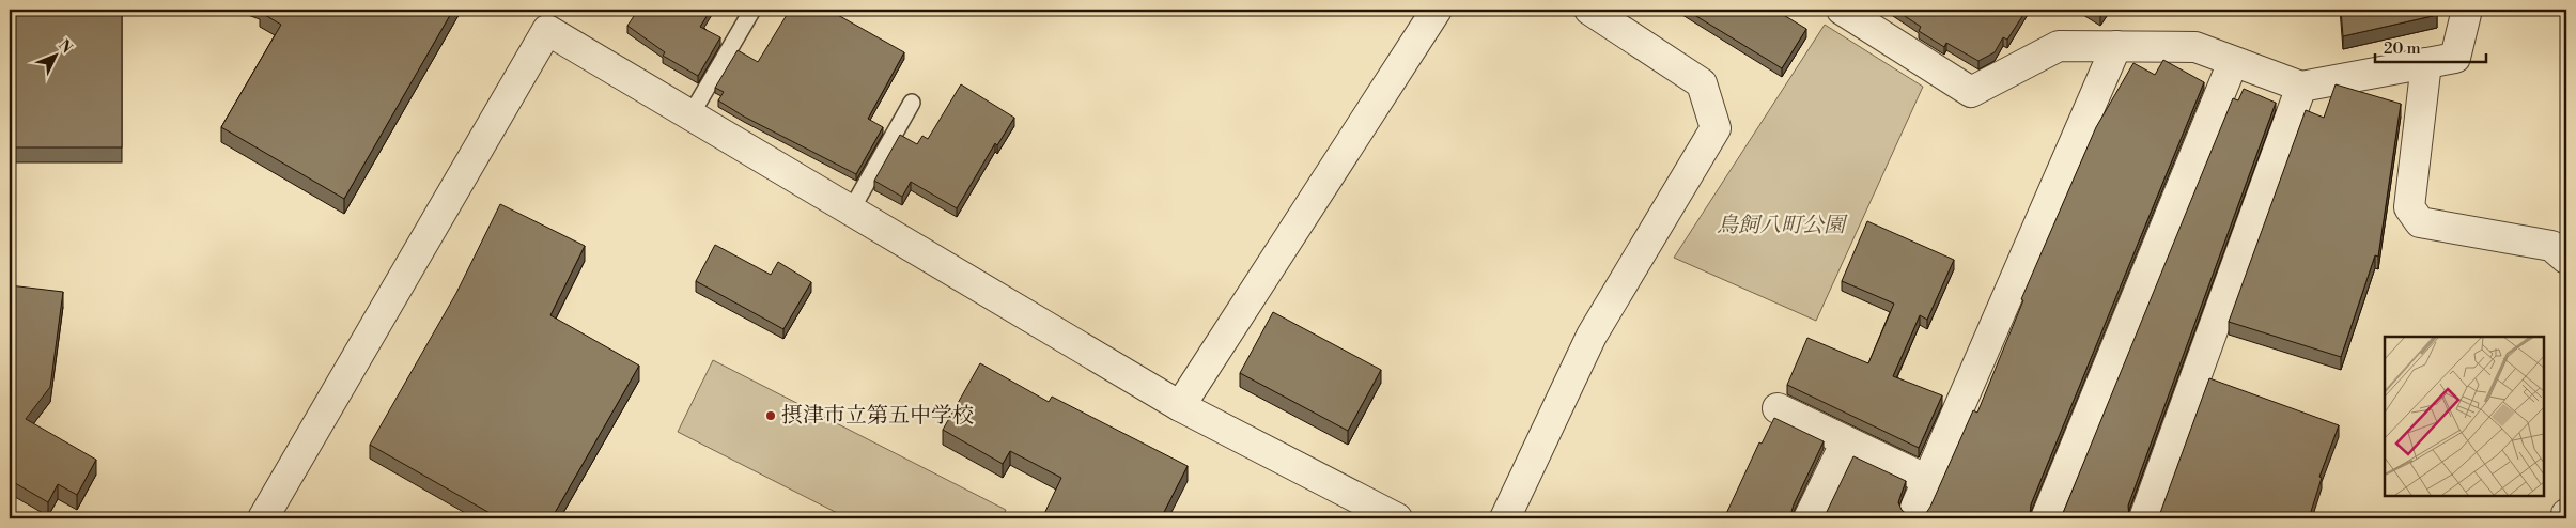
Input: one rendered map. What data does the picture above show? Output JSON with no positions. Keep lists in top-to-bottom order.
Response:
{
  "parks": ["鳥飼八町公園"],
  "places": ["摂津市立第五中学校"],
  "scale_bar": "20 m",
  "north": "top right"
}
